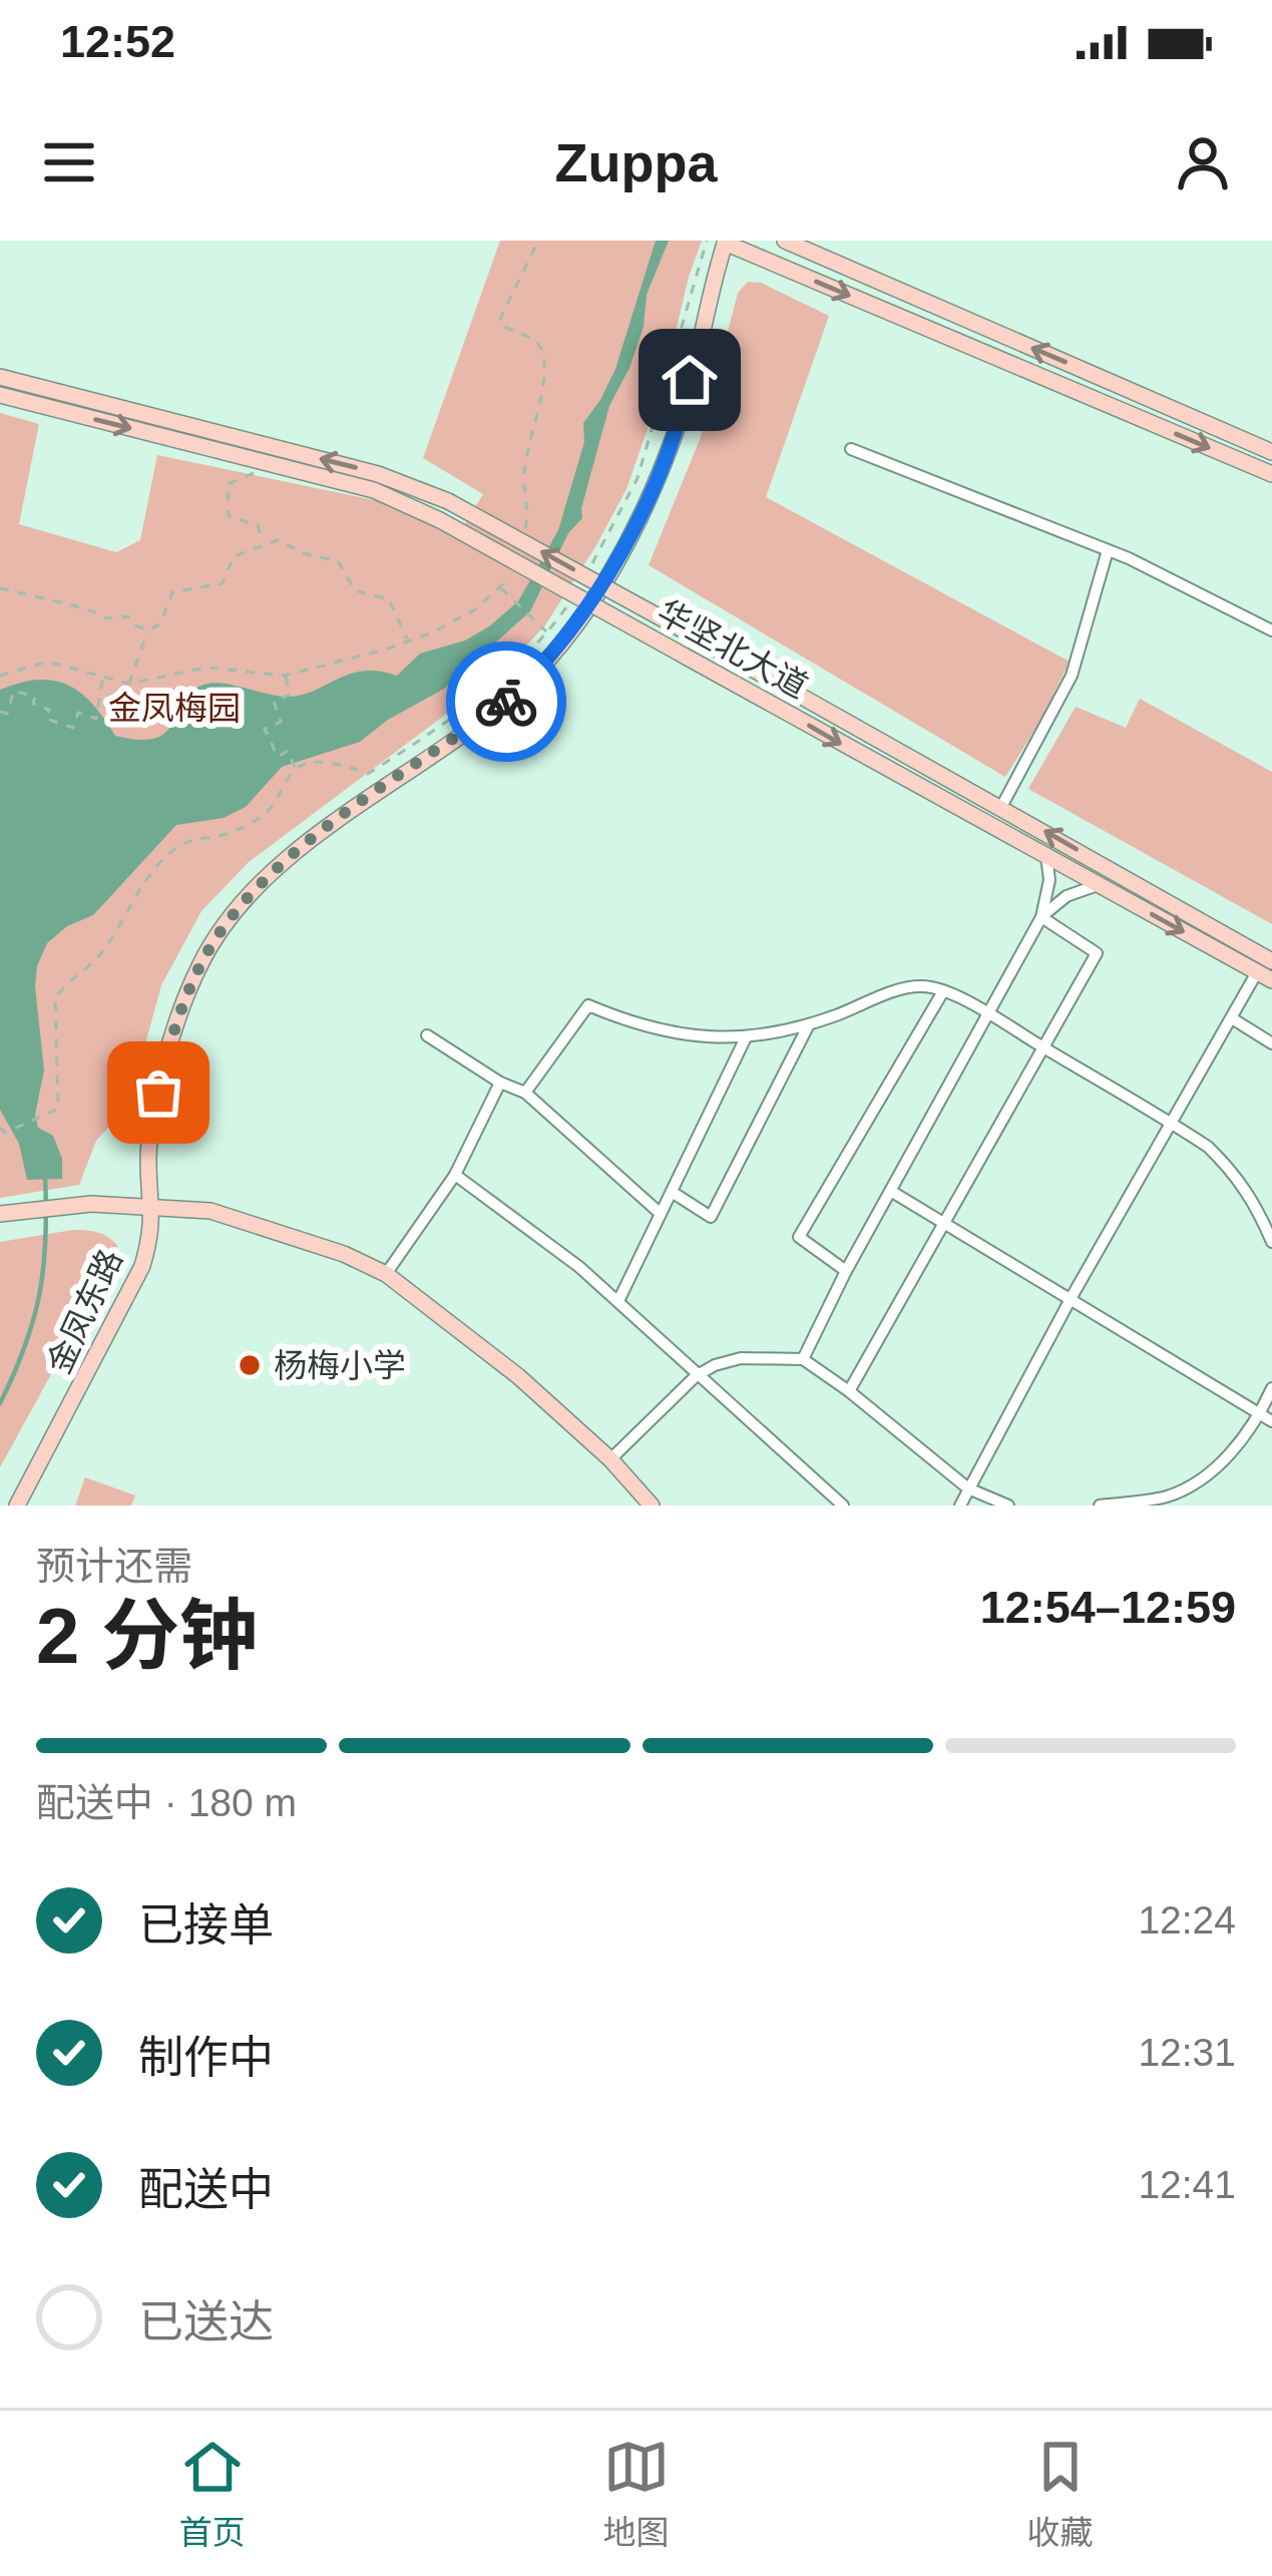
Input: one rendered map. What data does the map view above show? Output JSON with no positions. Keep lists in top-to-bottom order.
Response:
{
  "streets": {
    "main road": ["华坚北大道", "金凤东路"]
  },
  "parks": ["金凤梅园"],
  "places": ["杨梅小学"],
  "page": {
    "status": "12:52",
    "header": "Zuppa",
    "heading": ["2 分钟", "预计还需", "12:54–12:59"],
    "bar": "配送中 · 180 m",
    "list": [
      ["已接单", "12:24"],
      ["制作中", "12:31"],
      ["配送中", "12:41"],
      "已送达"
    ],
    "tabs": ["首页", "地图", "收藏"]
  }
}
